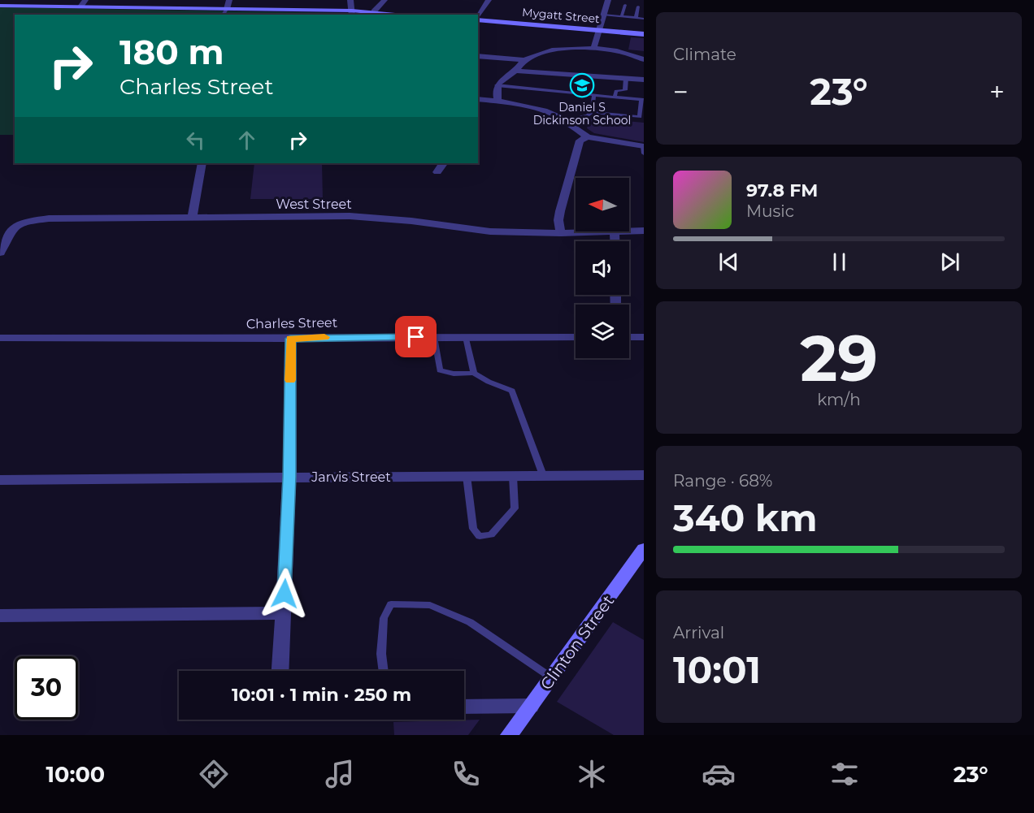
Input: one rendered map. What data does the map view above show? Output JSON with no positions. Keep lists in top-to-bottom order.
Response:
{
  "streets": {
    "street": [
      "Mygatt Street",
      "West Street",
      "Charles Street",
      "Jarvis Street",
      "Clinton Street"
    ]
  },
  "places": {
    "school or university": ["Daniel S Dickinson School"]
  },
  "north": "left",
  "page": {
    "tile": [
      "Climate",
      ["29", "km/h"],
      ["Range · 68%", "340 km"],
      ["Arrival", "10:01"]
    ],
    "turn": ["180 m", "Charles Street"],
    "heat": ["−", "23°", "+"],
    "song": ["97.8 FM", "Music"],
    "limit": "30",
    "trip": "10:01 · 1 min · 250 m",
    "tabs": ["10:00", "23°"]
  }
}
